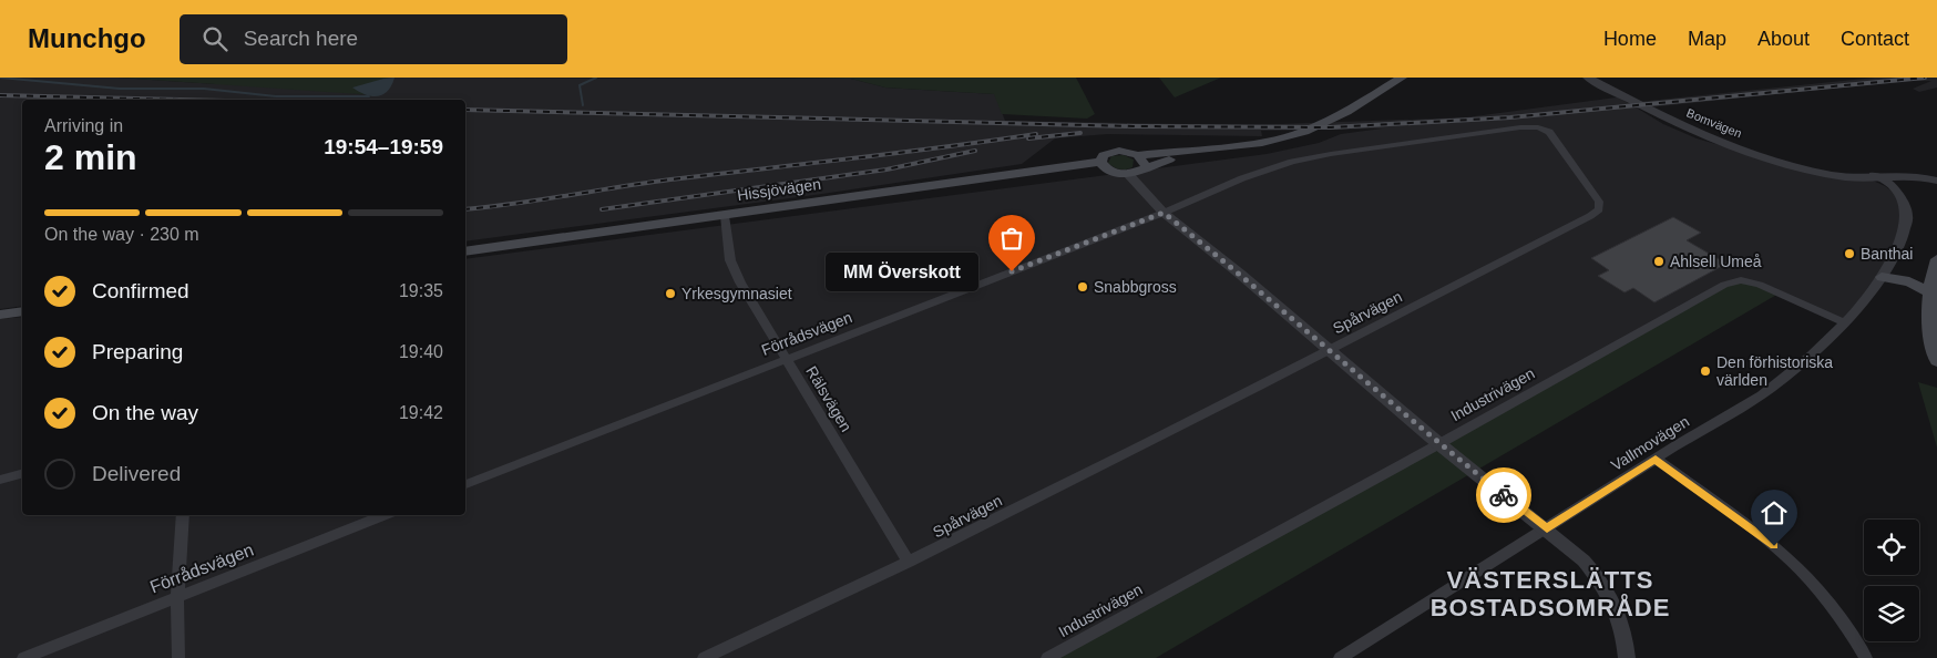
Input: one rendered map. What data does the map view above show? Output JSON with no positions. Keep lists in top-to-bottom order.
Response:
{
  "streets": {
    "main road": ["Hissjövägen"],
    "street": [
      "Bomvägen",
      "Spårvägen",
      "Förrådsvägen",
      "Industrivägen",
      "Rälsvägen",
      "Vallmovägen"
    ]
  },
  "crossings": [
    ["Bomvägen", "Vallmovägen"],
    ["Hissjövägen", "Rälsvägen"],
    ["Spårvägen", "Förrådsvägen"],
    ["Spårvägen", "Rälsvägen"],
    ["Förrådsvägen", "Rälsvägen"],
    ["Industrivägen", "Vallmovägen"]
  ],
  "districts": ["VÄSTERSLÄTTS BOSTADSOMRÅDE"],
  "places": [
    "Banthai",
    "Ahlsell Umeå",
    "MM Överskott",
    "Snabbgross",
    "Yrkesgymnasiet",
    "Den förhistoriska världen"
  ],
  "page": {
    "header": "Munchgo",
    "search": "Search here",
    "nav": [
      "Home",
      "Map",
      "About",
      "Contact"
    ],
    "heading": ["2 min", "Arriving in", "19:54–19:59"],
    "bar": "On the way · 230 m",
    "bubble": "MM Överskott",
    "list": [
      ["Confirmed", "19:35"],
      ["Preparing", "19:40"],
      ["On the way", "19:42"],
      "Delivered"
    ]
  }
}
